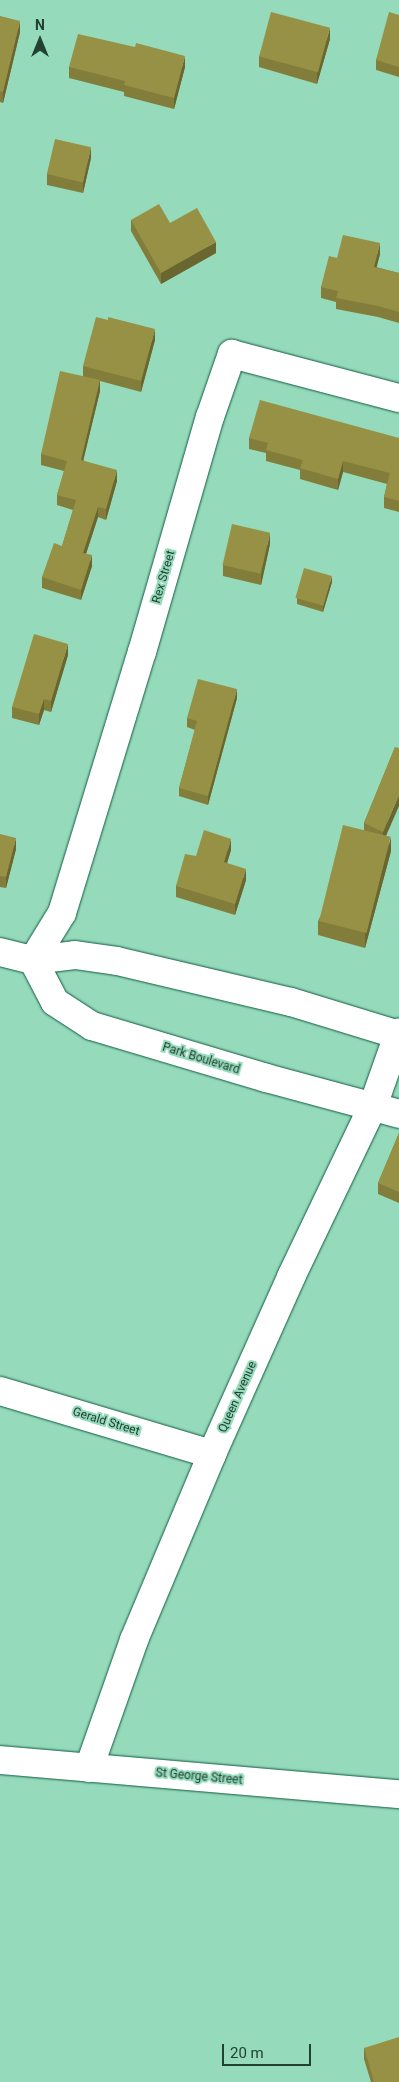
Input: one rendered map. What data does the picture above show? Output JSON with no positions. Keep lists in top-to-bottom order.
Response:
{
  "streets": {
    "street": [
      "Rex Street",
      "Park Boulevard",
      "Queen Avenue",
      "Gerald Street",
      "St George Street"
    ]
  },
  "crossings": [
    ["Rex Street", "Park Boulevard"],
    ["Park Boulevard", "Queen Avenue"],
    ["Queen Avenue", "Gerald Street"],
    ["Queen Avenue", "St George Street"]
  ],
  "scale_bar": "20 m",
  "north": "top"
}
